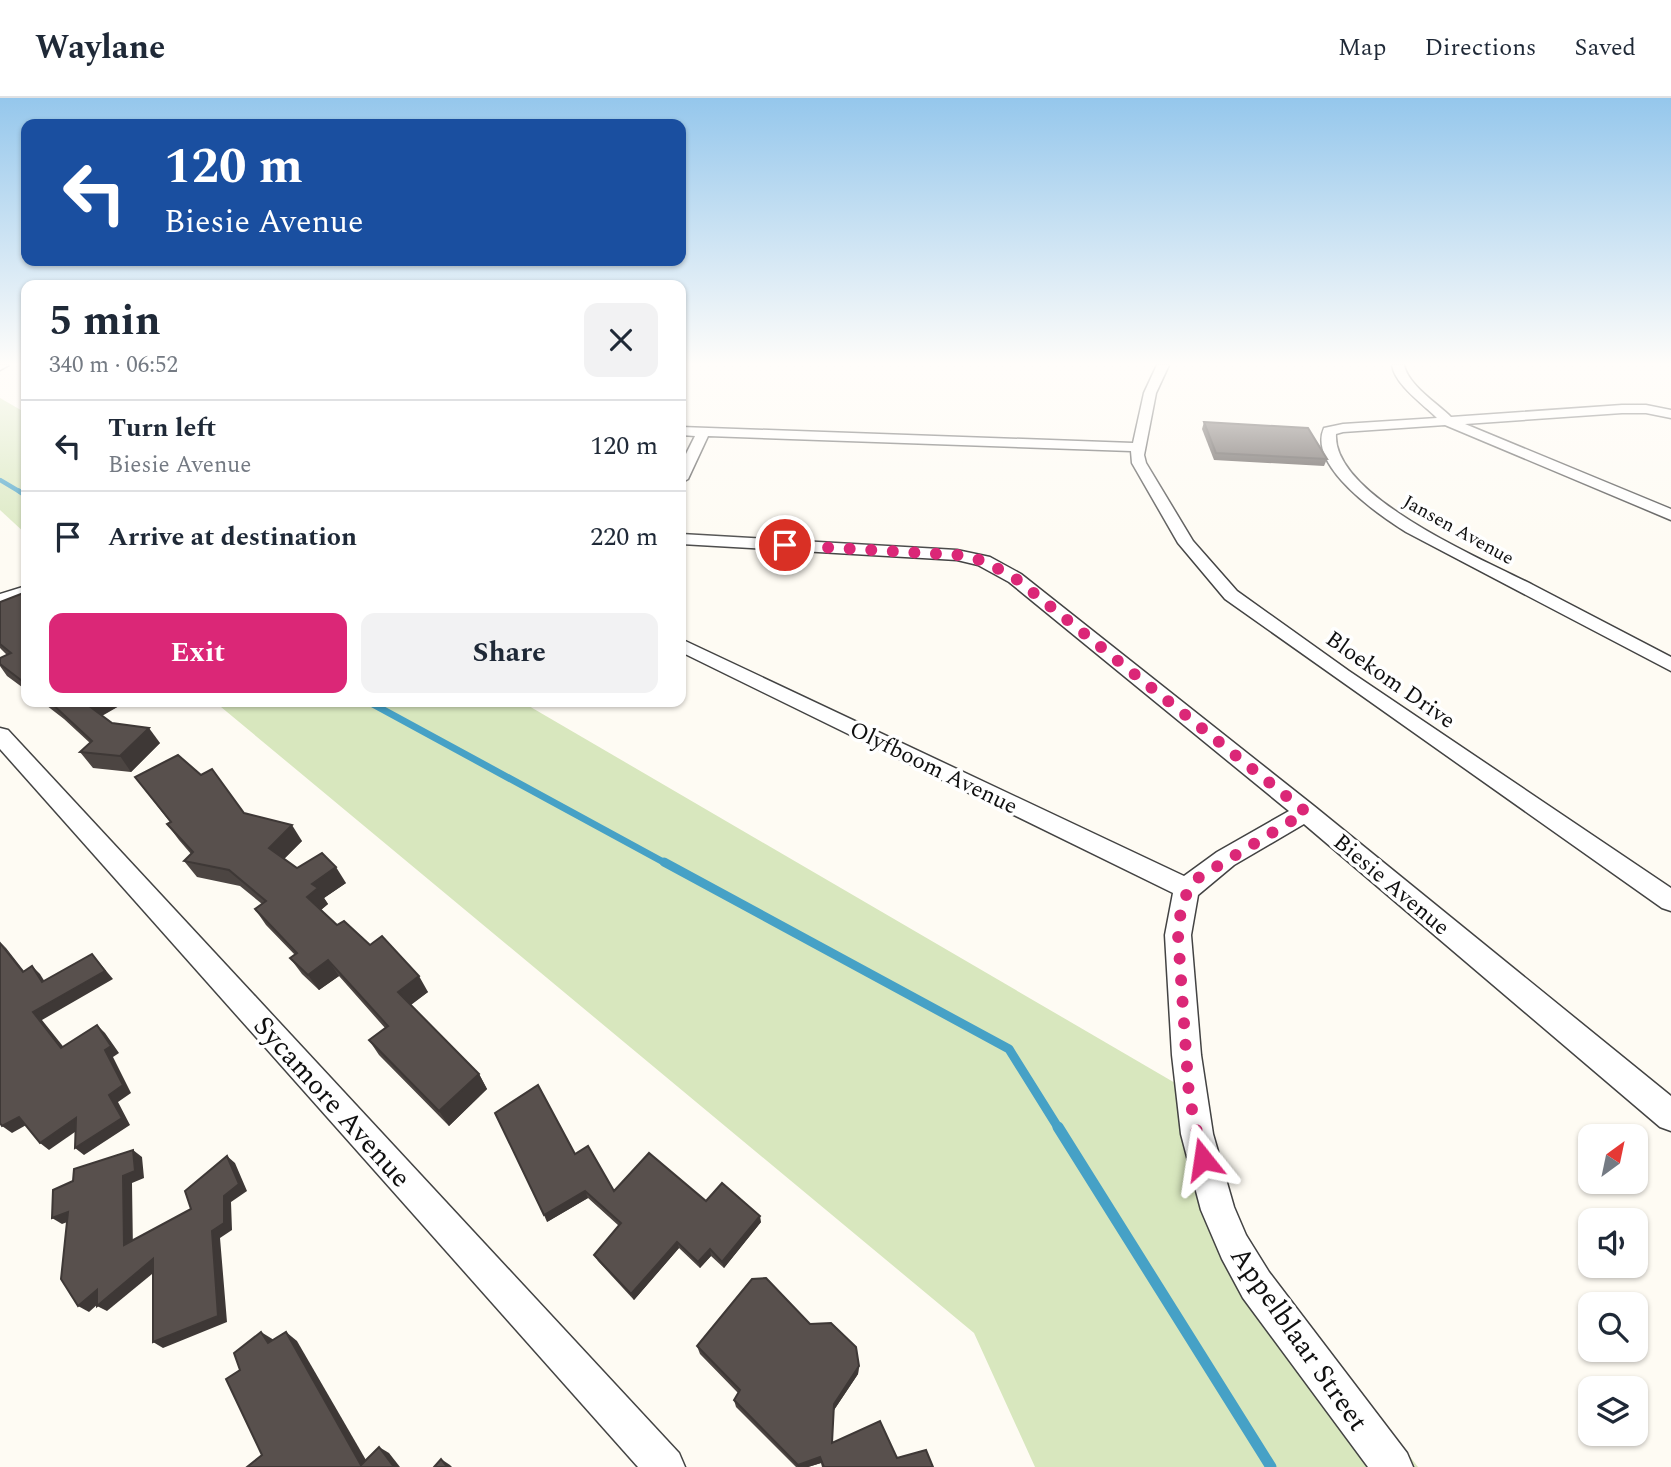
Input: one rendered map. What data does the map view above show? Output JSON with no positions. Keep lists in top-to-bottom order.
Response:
{
  "streets": {
    "street": [
      "Jansen Avenue",
      "Bloekom Drive",
      "Olyfboom Avenue",
      "Biesie Avenue",
      "Sycamore Avenue",
      "Appelblaar Street"
    ]
  },
  "crossings": [
    ["Olyfboom Avenue", "Appelblaar Street"]
  ],
  "north": "top right",
  "page": {
    "header": "Waylane",
    "nav": ["Map", "Directions", "Saved"],
    "turn": ["120 m", "Biesie Avenue"],
    "heading": ["5 min", "340 m · 06:52"],
    "list": [
      {
        "name": "Turn left",
        "note": "Biesie Avenue",
        "value": "120 m"
      },
      {
        "name": "Arrive at destination",
        "value": "220 m"
      }
    ],
    "buttons": ["Exit", "Share"]
  }
}
